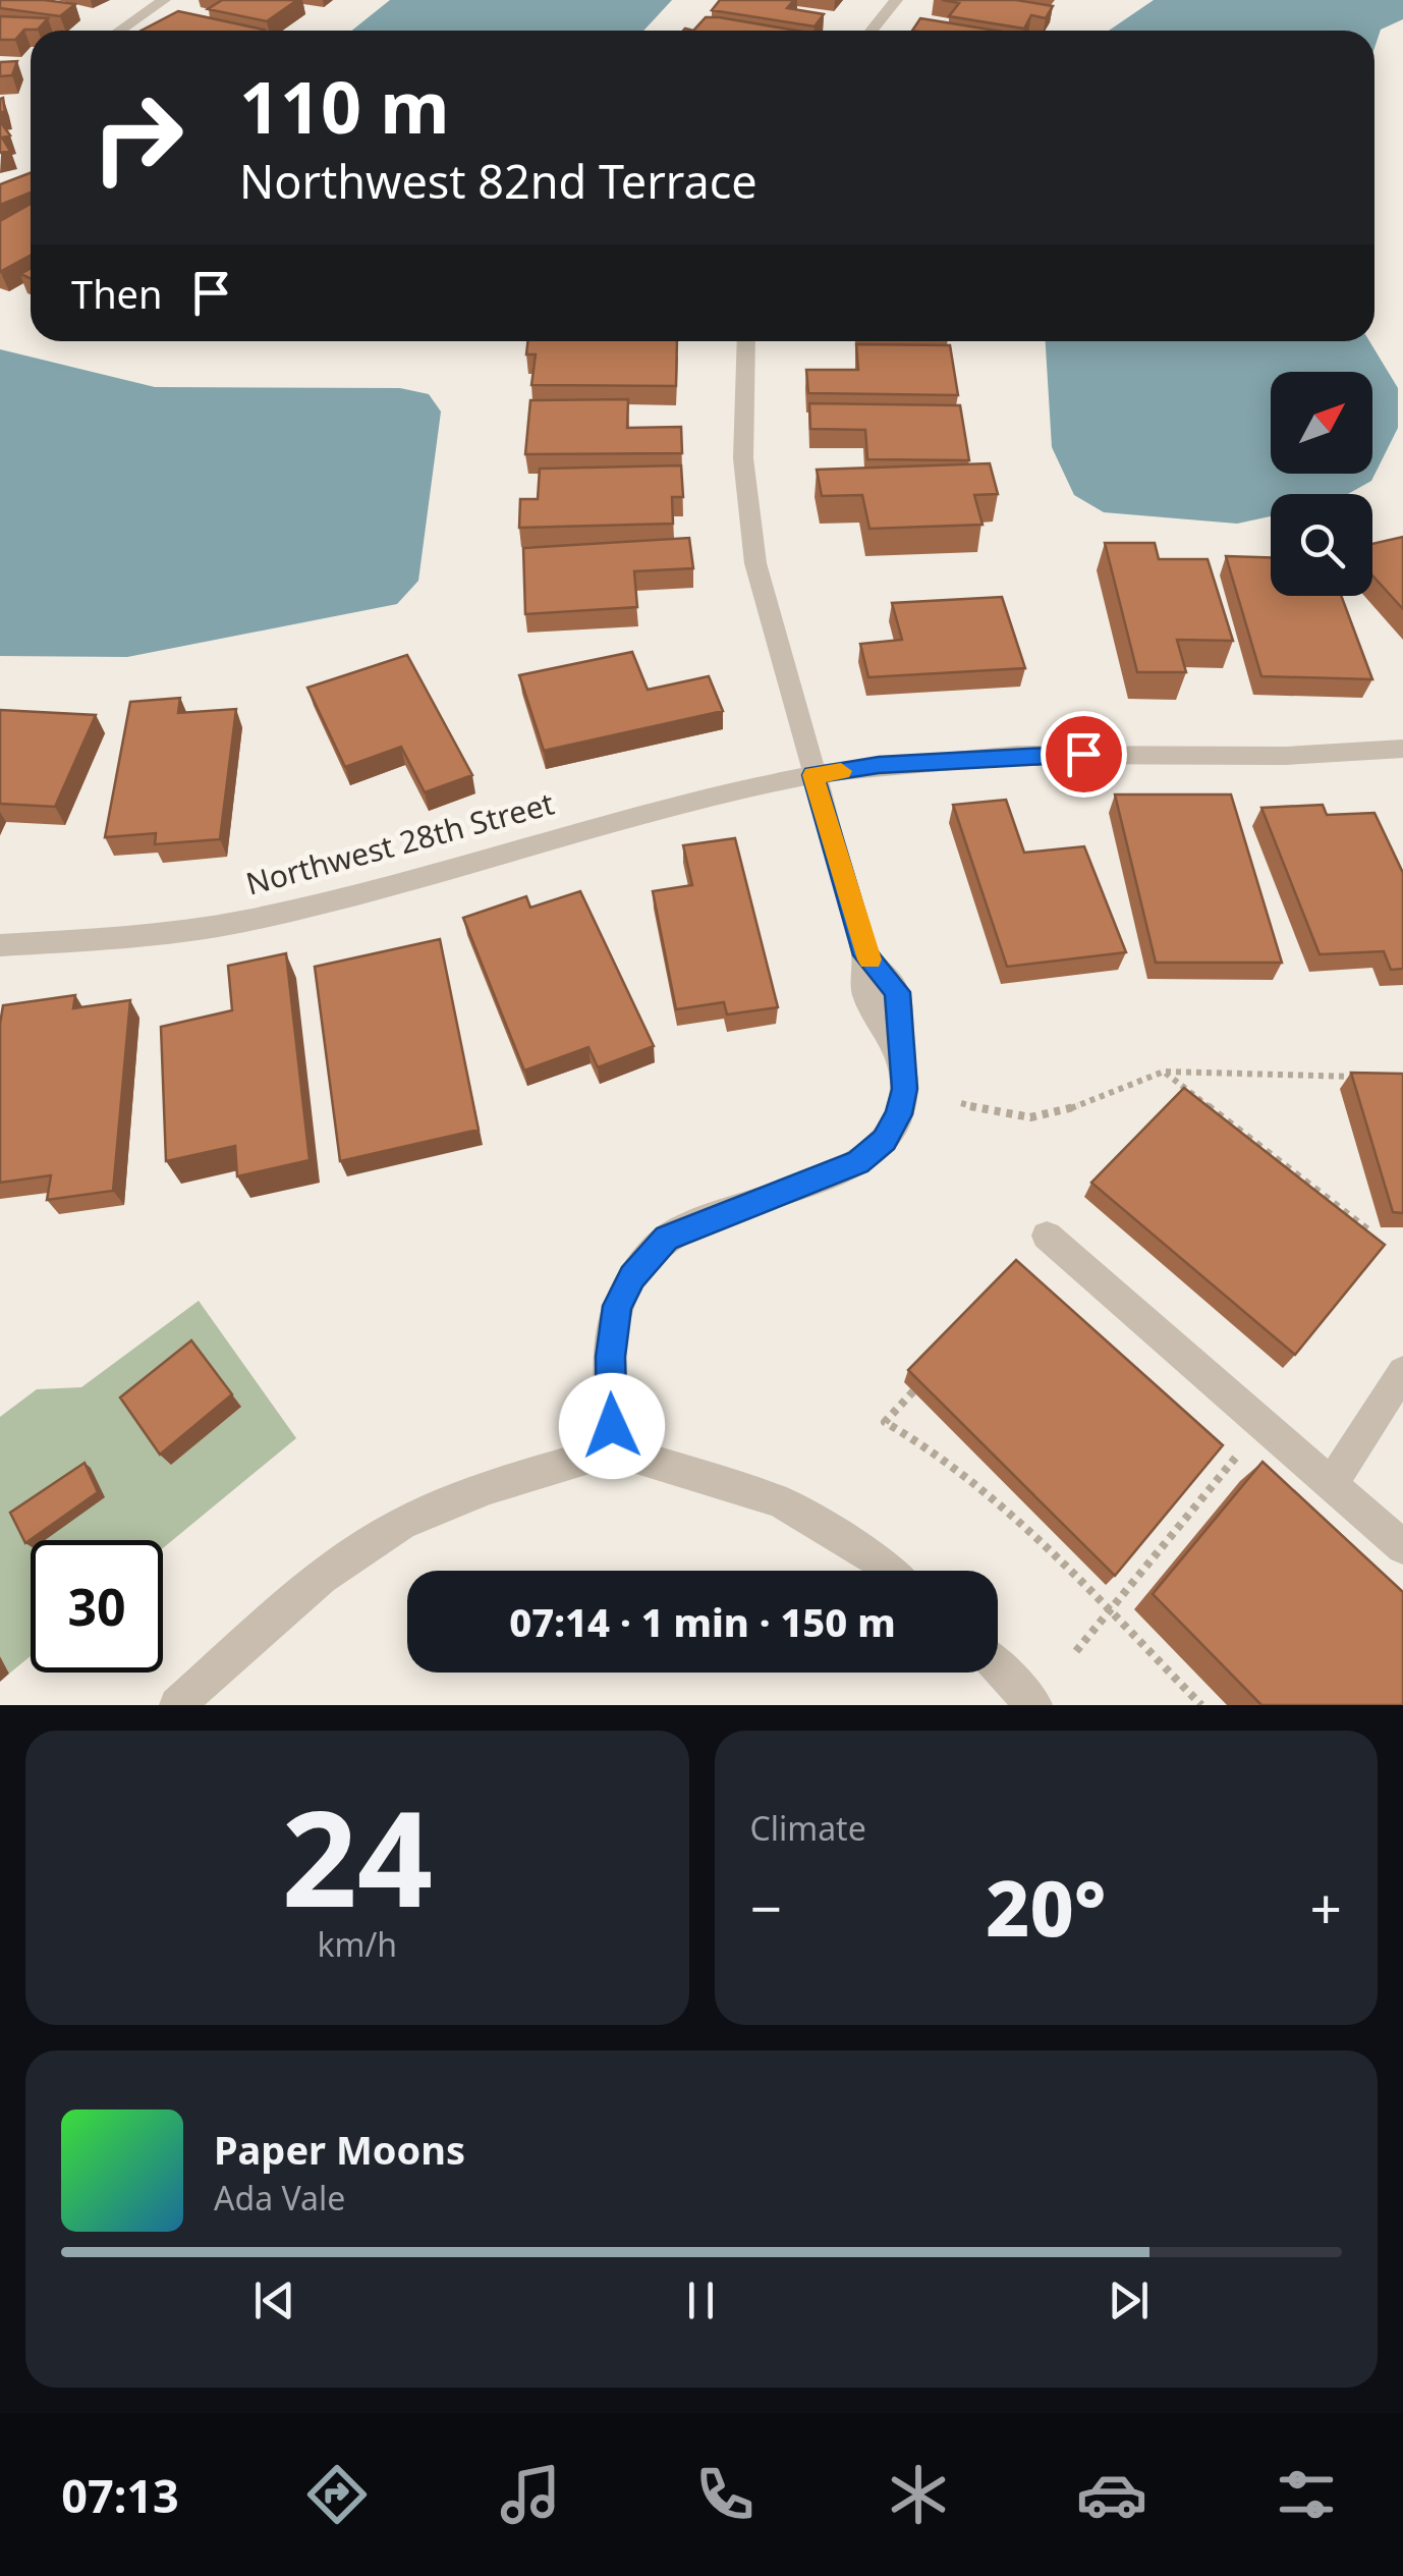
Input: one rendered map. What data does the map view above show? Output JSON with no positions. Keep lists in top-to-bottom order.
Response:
{
  "streets": {
    "street": ["Northwest 28th Street"]
  },
  "north": "top right",
  "page": {
    "turn": ["110 m", "Northwest 82nd Terrace"],
    "then": "Then",
    "limit": "30",
    "trip": "07:14 · 1 min · 150 m",
    "tile": [
      ["24", "km/h"],
      "Climate"
    ],
    "heat": ["−", "20°", "+"],
    "song": ["Paper Moons", "Ada Vale"],
    "tabs": "07:13"
  }
}
